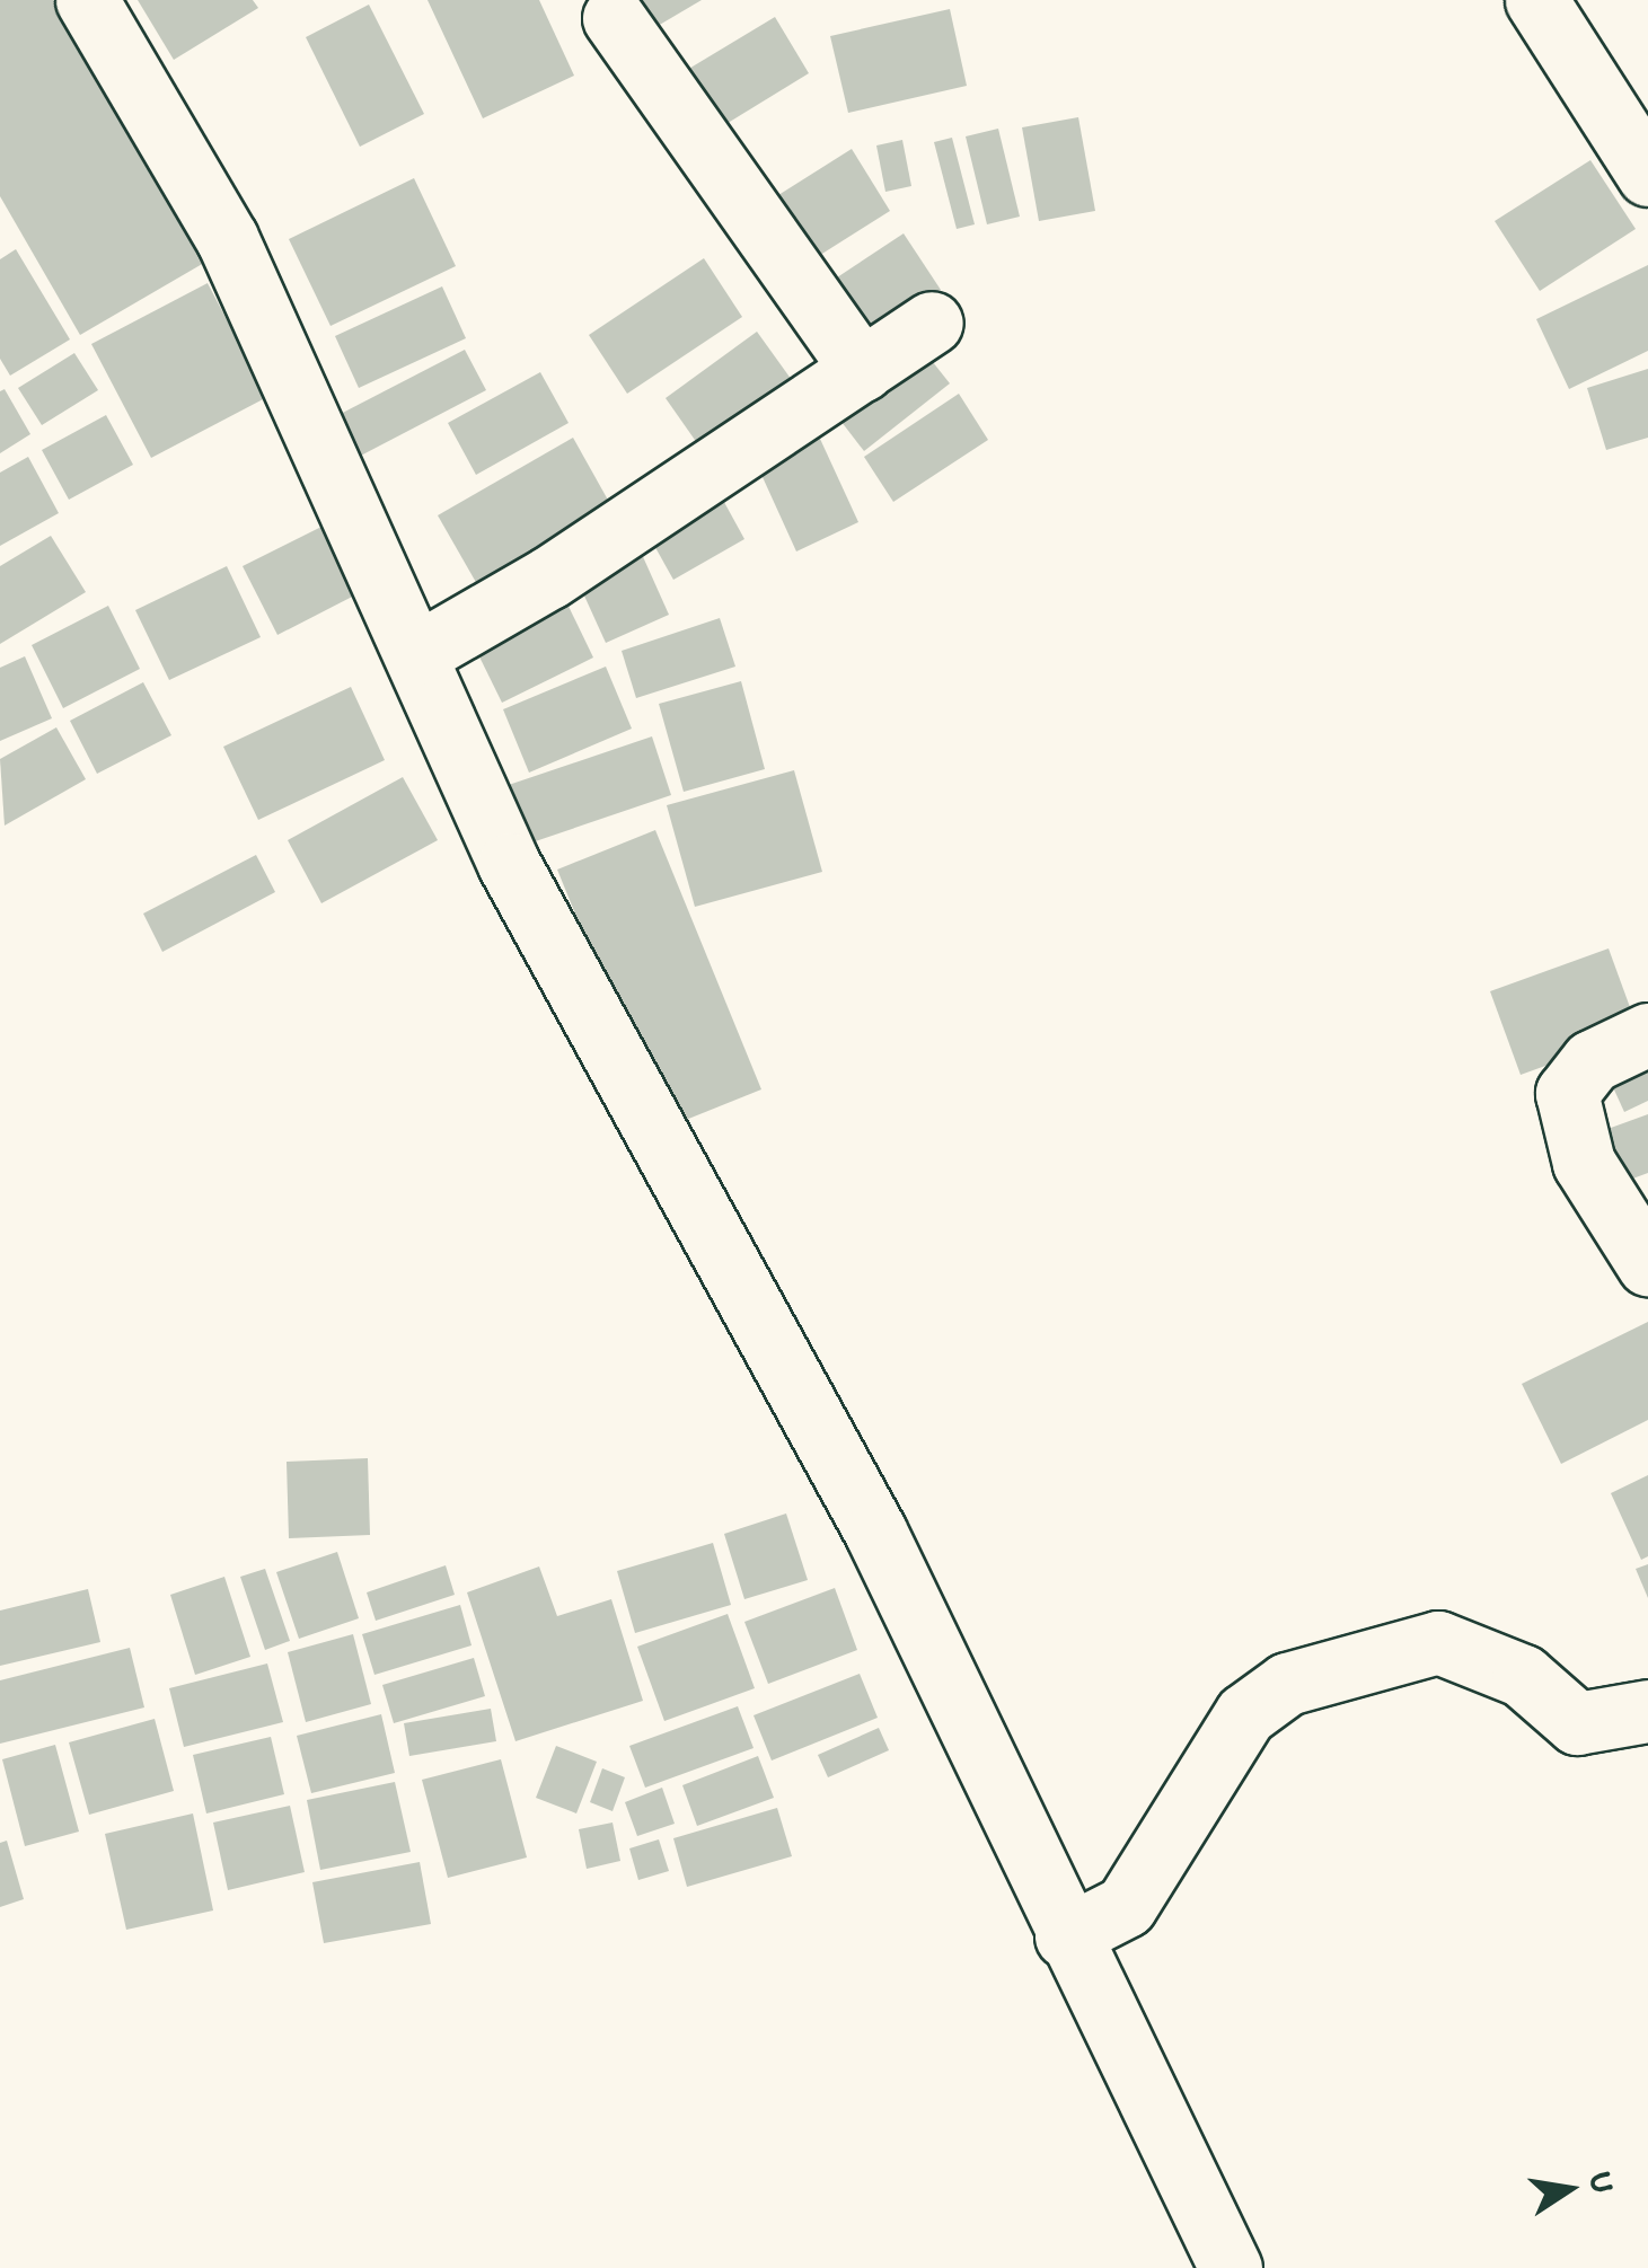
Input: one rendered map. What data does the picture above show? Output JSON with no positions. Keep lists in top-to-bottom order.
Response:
{
  "north": "right"
}
